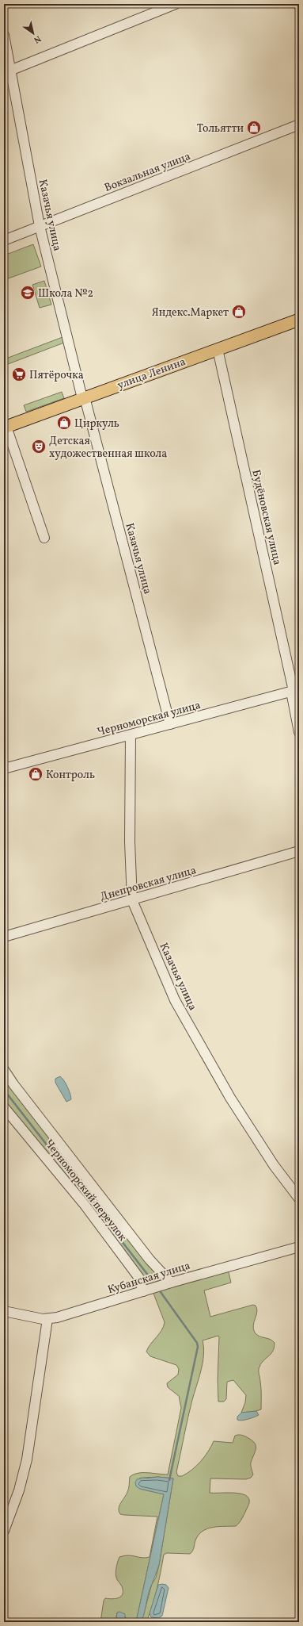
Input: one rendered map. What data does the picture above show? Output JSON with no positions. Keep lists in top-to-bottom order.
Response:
{
  "streets": {
    "main road": ["улица Ленина"],
    "street": [
      "Вокзальная улица",
      "Казачья улица",
      "Будёновская улица",
      "Черноморская улица",
      "Днепровская улица",
      "Черноморский переулок",
      "Кубанская улица"
    ]
  },
  "crossings": [
    ["Вокзальная улица", "Казачья улица"],
    ["Казачья улица", "улица Ленина"],
    ["Казачья улица", "Черноморская улица"],
    ["Казачья улица", "Днепровская улица"],
    ["улица Ленина", "Будёновская улица"],
    ["Будёновская улица", "Черноморская улица"],
    ["Черноморский переулок", "Кубанская улица"]
  ],
  "places": {
    "shop": [
      "Тольятти",
      "Яндекс.Маркет",
      "Циркуль",
      "Контроль"
    ],
    "school or university": ["Школа №2"],
    "supermarket": ["Пятёрочка"],
    "theatre": ["Детская художественная школа"]
  },
  "north": "bottom right"
}
